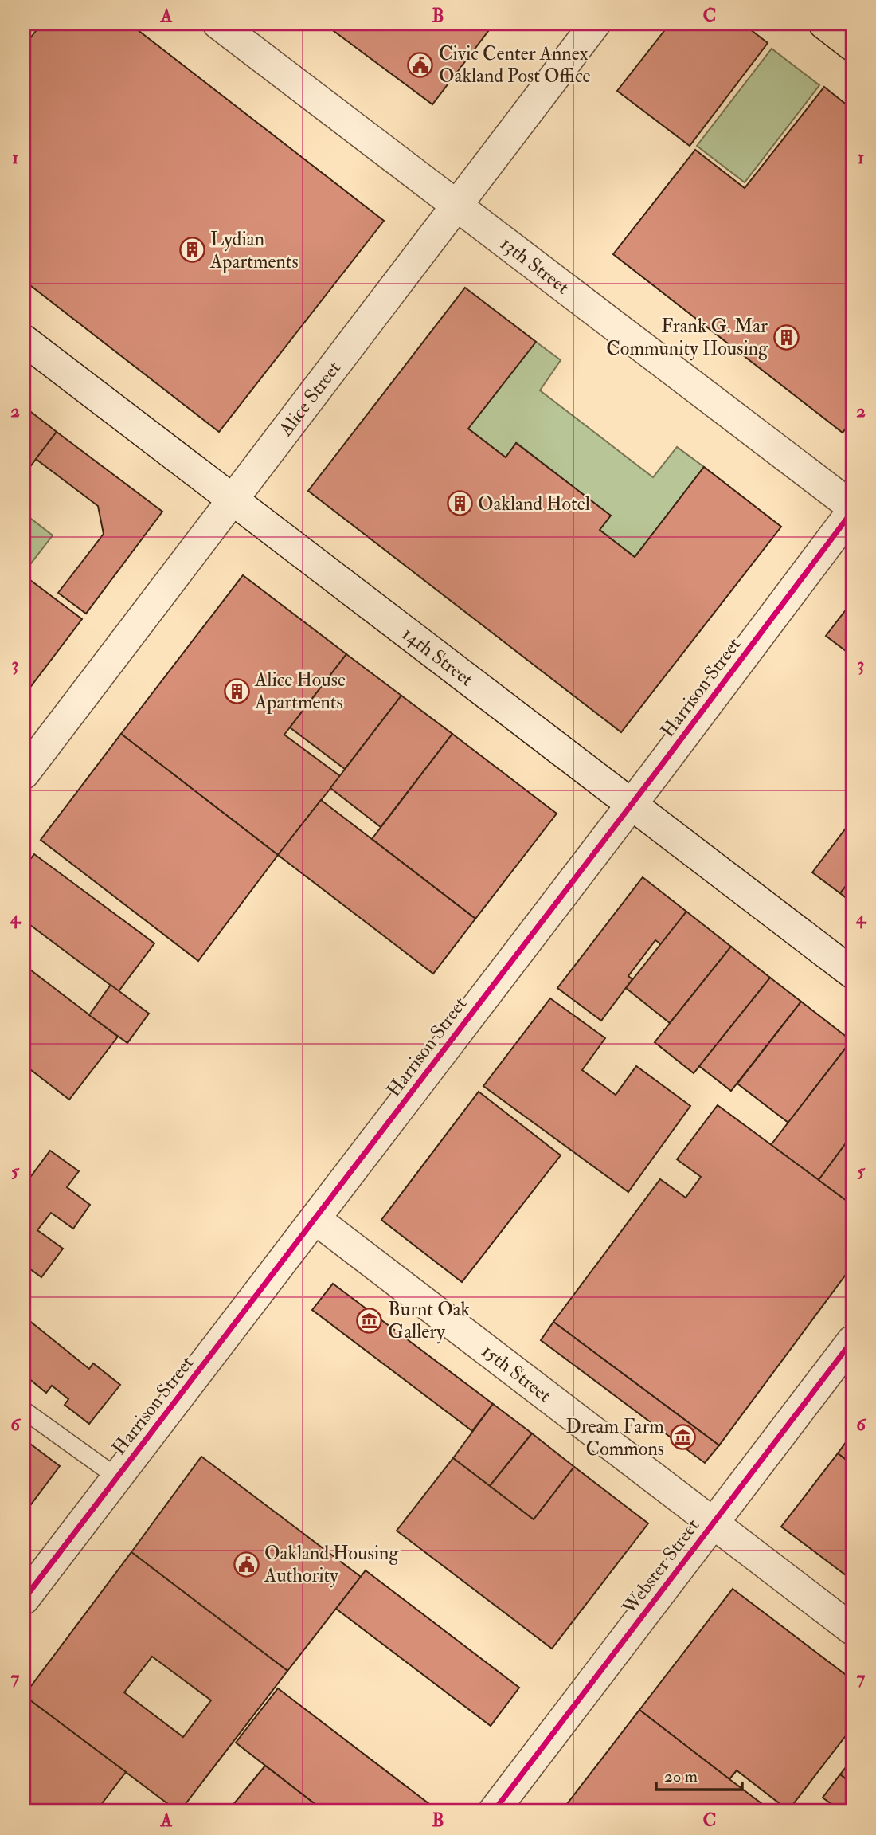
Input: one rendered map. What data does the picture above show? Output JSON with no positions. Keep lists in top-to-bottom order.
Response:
{
  "streets": {
    "street": [
      "13th Street",
      "Alice Street",
      "14th Street",
      "Harrison Street",
      "15th Street",
      "Webster Street"
    ]
  },
  "crossings": [
    ["13th Street", "Alice Street"],
    ["Alice Street", "14th Street"],
    ["14th Street", "Harrison Street"],
    ["Harrison Street", "15th Street"],
    ["15th Street", "Webster Street"]
  ],
  "places": {
    "public building": ["Civic Center Annex Oakland Post Office", "Oakland Housing Authority"],
    "building": [
      "Lydian Apartments",
      "Frank G. Mar Community Housing",
      "Oakland Hotel",
      "Alice House Apartments"
    ],
    "museum": ["Burnt Oak Gallery", "Dream Farm Commons"]
  },
  "scale_bar": "20 m",
  "grid": {
    "columns": ["A", "B", "C"],
    "rows": [
      "1",
      "2",
      "3",
      "4",
      "5",
      "6",
      "7"
    ]
  }
}
